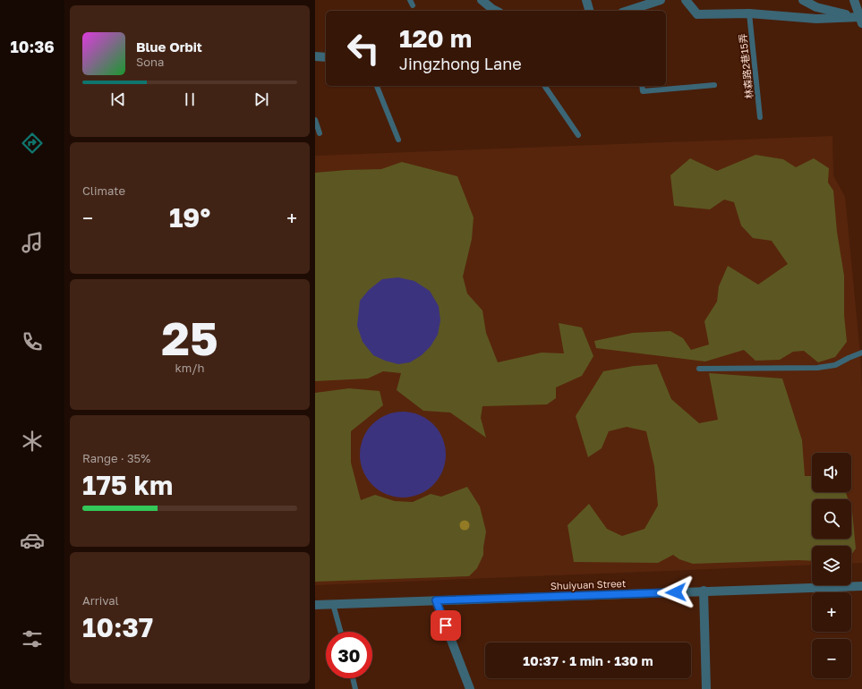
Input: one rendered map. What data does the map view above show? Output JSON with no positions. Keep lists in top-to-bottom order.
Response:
{
  "streets": {
    "street": ["Shuiyuan Street"],
    "lane": ["林森路2巷15弄"]
  },
  "page": {
    "tabs": "10:36",
    "turn": ["120 m", "Jingzhong Lane"],
    "song": ["Blue Orbit", "Sona"],
    "tile": [
      "Climate",
      ["25", "km/h"],
      ["Range · 35%", "175 km"],
      ["Arrival", "10:37"]
    ],
    "heat": ["−", "19°", "+"],
    "map_buttons": ["+", "−"],
    "limit": "30",
    "trip": "10:37 · 1 min · 130 m"
  }
}
